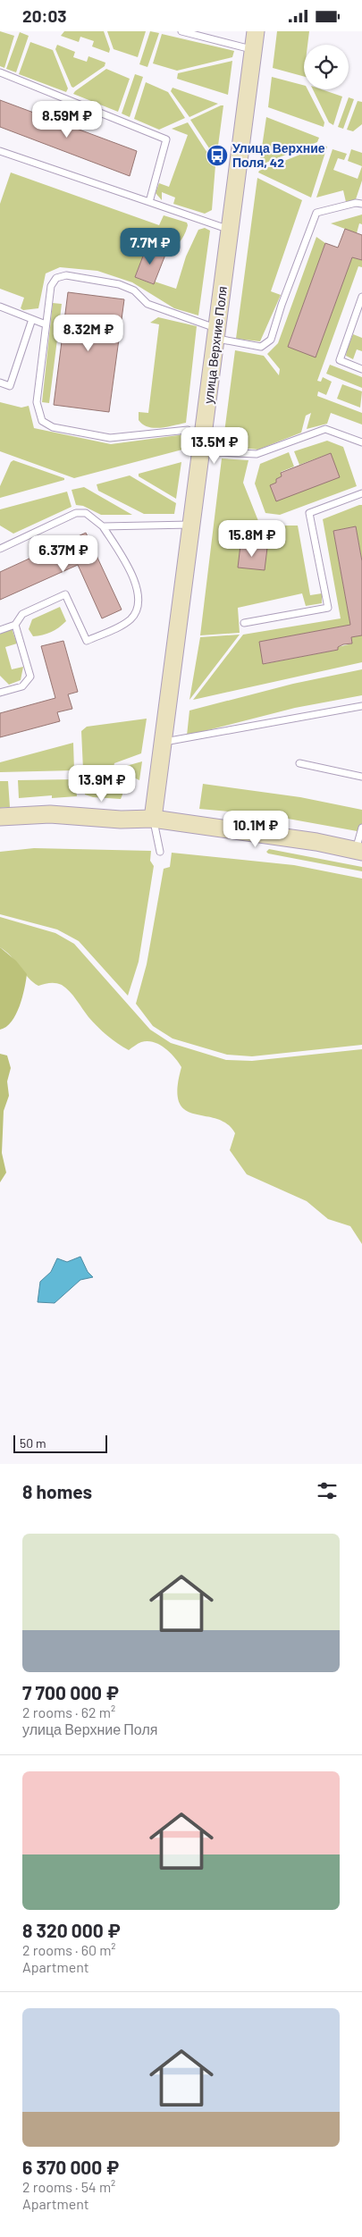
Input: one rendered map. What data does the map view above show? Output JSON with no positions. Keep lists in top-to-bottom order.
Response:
{
  "streets": {
    "street": ["улица Верхние Поля"]
  },
  "places": {
    "bus stop": ["Улица Верхние Поля, 42"]
  },
  "scale_bar": "50 m",
  "page": {
    "status": "20:03",
    "price": [
      "8.59M ₽",
      "7.7M ₽",
      "8.32M ₽",
      "13.5M ₽",
      "15.8M ₽",
      "6.37M ₽",
      "13.9M ₽",
      "10.1M ₽"
    ],
    "scale": "50 m",
    "heading": "8 homes",
    "list": [
      {
        "name": "7 700 000 ₽",
        "note": "2 rooms · 62 m² · улица Верхние Поля"
      },
      {
        "name": "8 320 000 ₽",
        "note": "2 rooms · 60 m² · Apartment"
      },
      {
        "name": "6 370 000 ₽",
        "note": "2 rooms · 54 m² · Apartment"
      }
    ]
  }
}
